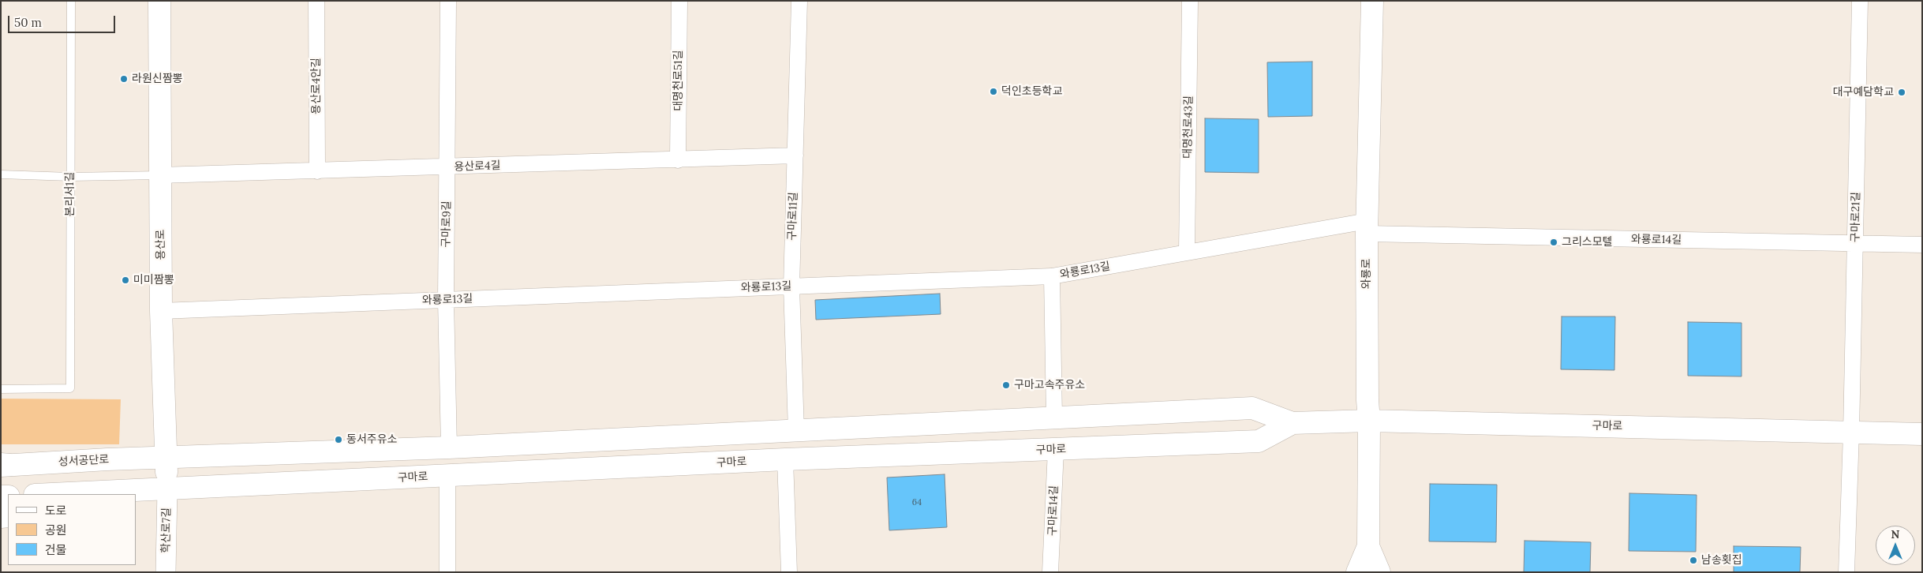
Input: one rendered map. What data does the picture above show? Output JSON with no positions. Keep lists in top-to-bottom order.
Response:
{
  "streets": {
    "main road": [
      "용산로",
      "와룡로",
      "구마로",
      "성서공단로"
    ],
    "street": [
      "대명천로51길",
      "용산로4안길",
      "대명천로43길",
      "용산로4길",
      "구마로11길",
      "구마로21길",
      "구마로9길",
      "와룡로14길",
      "와룡로13길",
      "구마로14길",
      "학산로7길"
    ],
    "lane": ["본리서1길"]
  },
  "crossings": [
    ["대명천로51길", "용산로4길"],
    ["용산로4안길", "용산로4길"],
    ["대명천로43길", "와룡로13길"],
    ["용산로4길", "구마로11길"],
    ["용산로4길", "구마로9길"],
    ["용산로4길", "용산로"],
    ["구마로11길", "와룡로13길"],
    ["구마로11길", "구마로"],
    ["구마로21길", "와룡로14길"],
    ["구마로21길", "구마로"],
    ["구마로9길", "와룡로13길"],
    ["구마로9길", "구마로"],
    ["와룡로14길", "와룡로13길"],
    ["와룡로14길", "와룡로"],
    ["용산로", "와룡로13길"],
    ["용산로", "구마로"],
    ["용산로", "성서공단로"],
    ["용산로", "학산로7길"],
    ["와룡로13길", "와룡로"],
    ["와룡로", "구마로"],
    ["구마로", "성서공단로"],
    ["구마로", "구마로14길"],
    ["구마로", "학산로7길"]
  ],
  "places": [
    "라원신짬뽕",
    "덕인초등학교",
    "대구예담학교",
    "그리스모텔",
    "미미짬뽕",
    "구마고속주유소",
    "동서주유소",
    "남송횟집"
  ],
  "house_numbers": ["64"],
  "legend": ["도로", "공원", "건물"],
  "scale_bar": "50 m",
  "north": "top"
}
